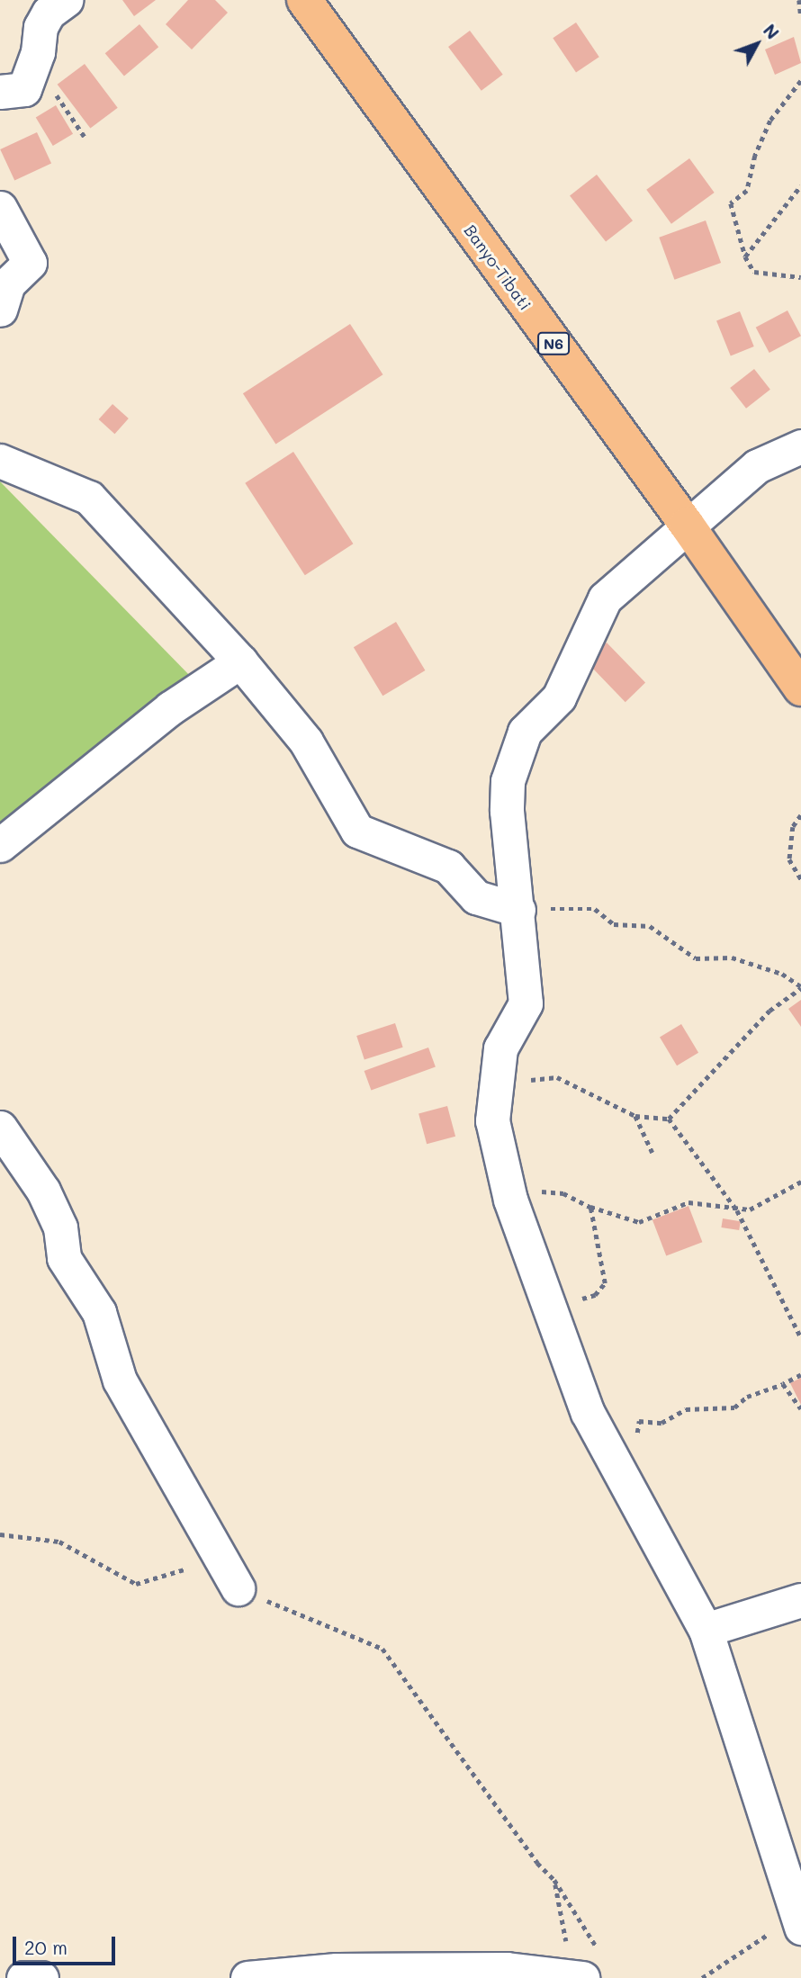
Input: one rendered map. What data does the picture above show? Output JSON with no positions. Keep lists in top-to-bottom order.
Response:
{
  "streets": {
    "highway": ["Banyo-Tibati", "N6"]
  },
  "scale_bar": "20 m",
  "north": "top right"
}
